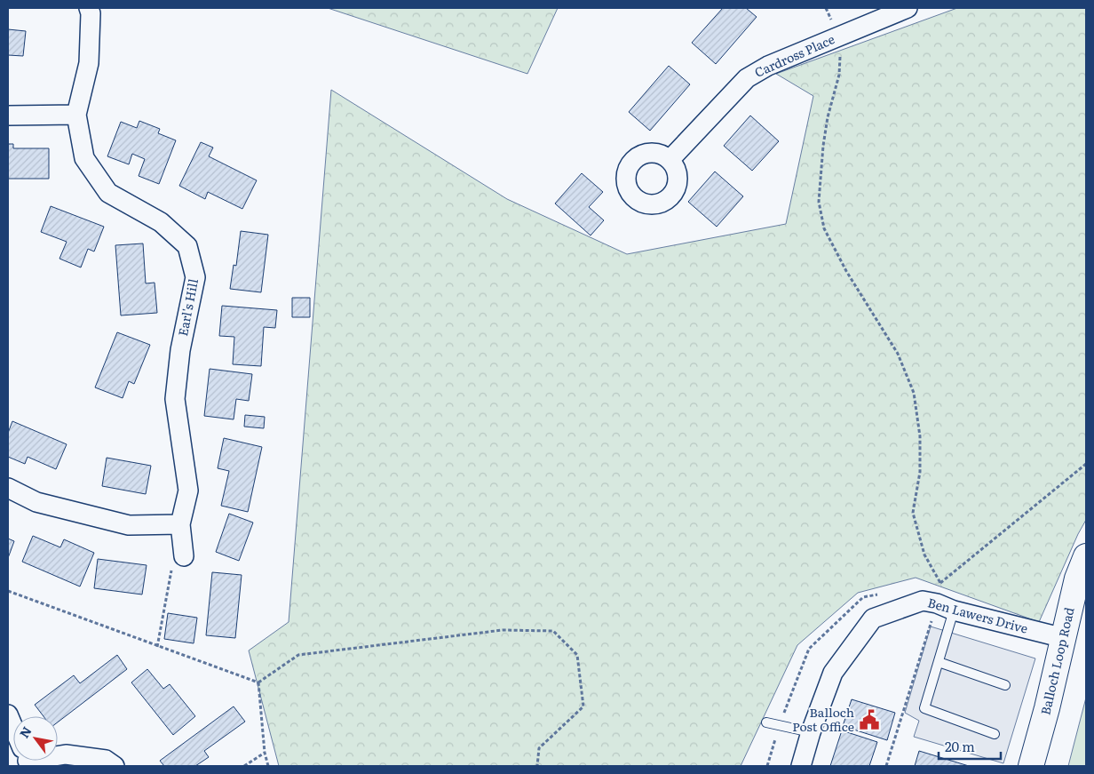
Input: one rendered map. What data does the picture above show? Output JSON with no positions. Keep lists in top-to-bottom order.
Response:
{
  "streets": {
    "street": [
      "Cardross Place",
      "Earl's Hill",
      "Ben Lawers Drive",
      "Balloch Loop Road"
    ]
  },
  "crossings": [
    ["Ben Lawers Drive", "Balloch Loop Road"]
  ],
  "places": {
    "public building": ["Balloch Post Office"]
  },
  "scale_bar": "20 m",
  "north": "top left"
}
